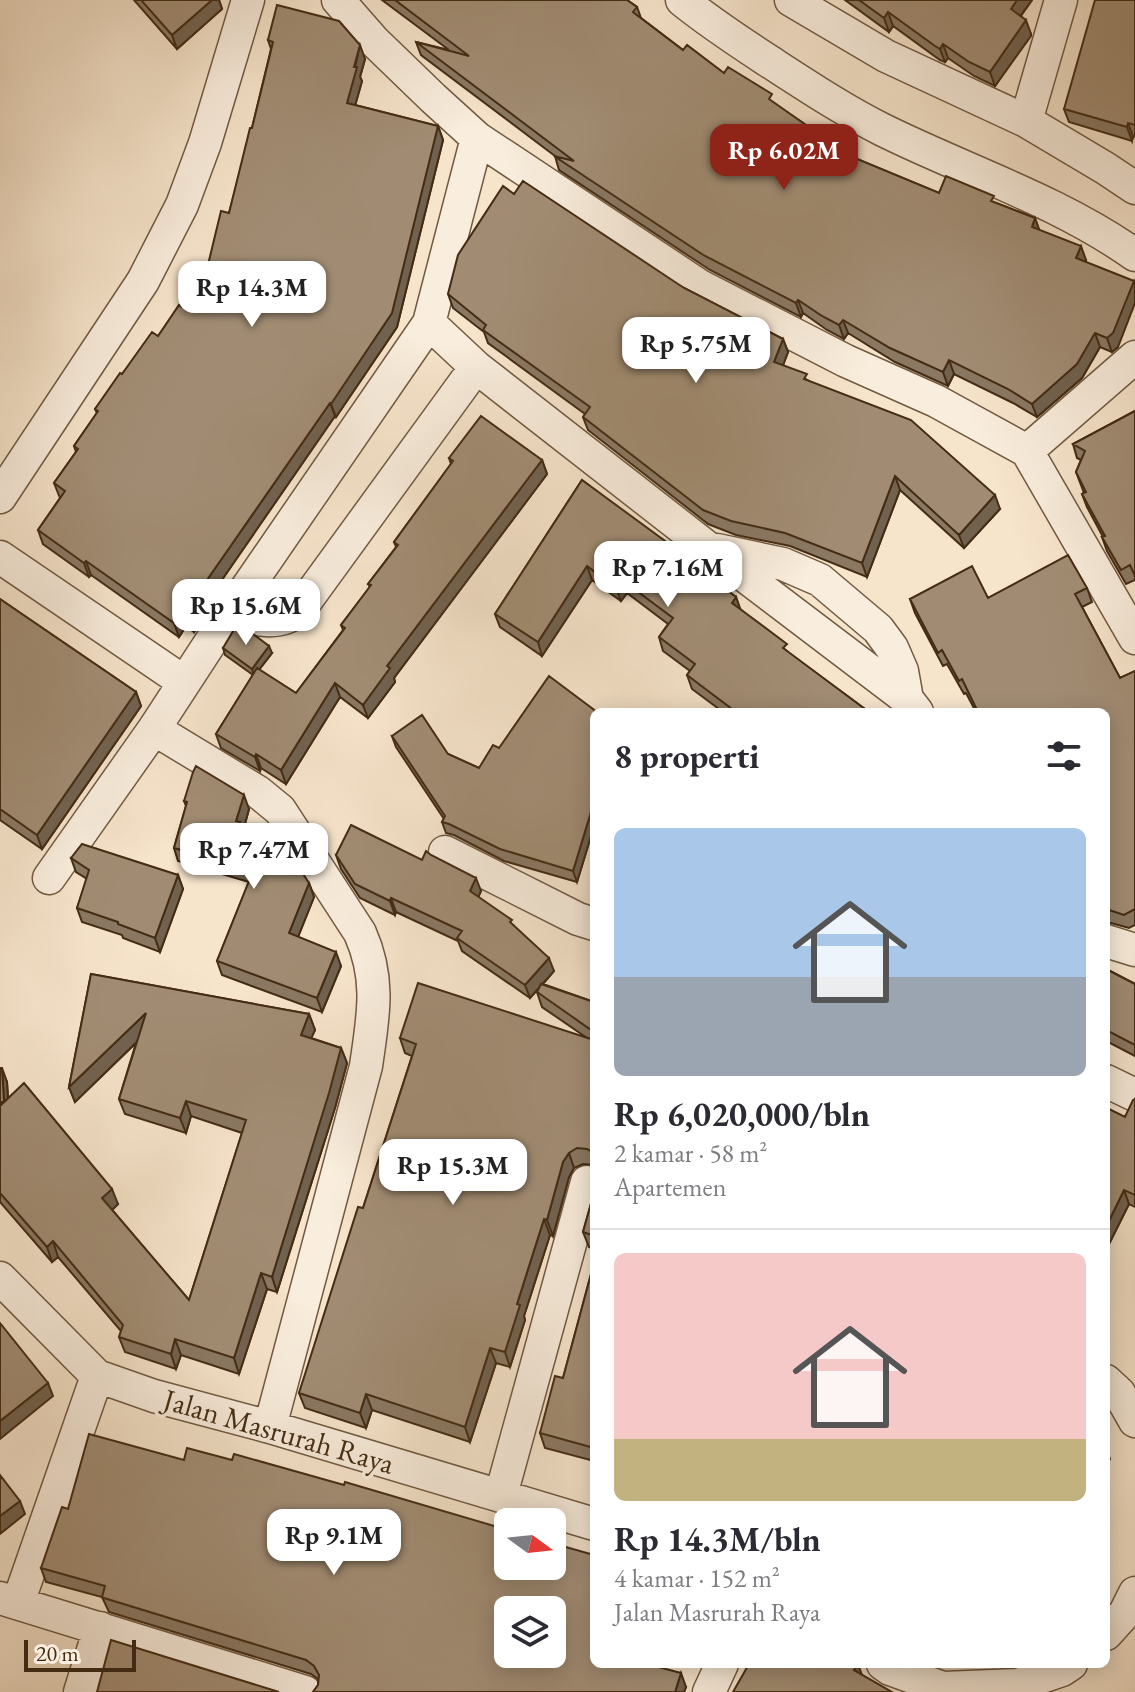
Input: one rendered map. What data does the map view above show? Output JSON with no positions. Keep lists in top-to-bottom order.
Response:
{
  "streets": {
    "street": ["Jalan Masrurah Raya"]
  },
  "scale_bar": "20 m",
  "north": "right",
  "page": {
    "price": [
      "Rp 6.02M",
      "Rp 14.3M",
      "Rp 5.75M",
      "Rp 7.16M",
      "Rp 15.6M",
      "Rp 7.47M",
      "Rp 15.3M",
      "Rp 9.1M"
    ],
    "heading": "8 properti",
    "list": [
      {
        "name": "Rp 6,020,000/bln",
        "note": "2 kamar · 58 m² · Apartemen"
      },
      {
        "name": "Rp 14.3M/bln",
        "note": "4 kamar · 152 m² · Jalan Masrurah Raya"
      }
    ],
    "scale": "20 m"
  }
}
